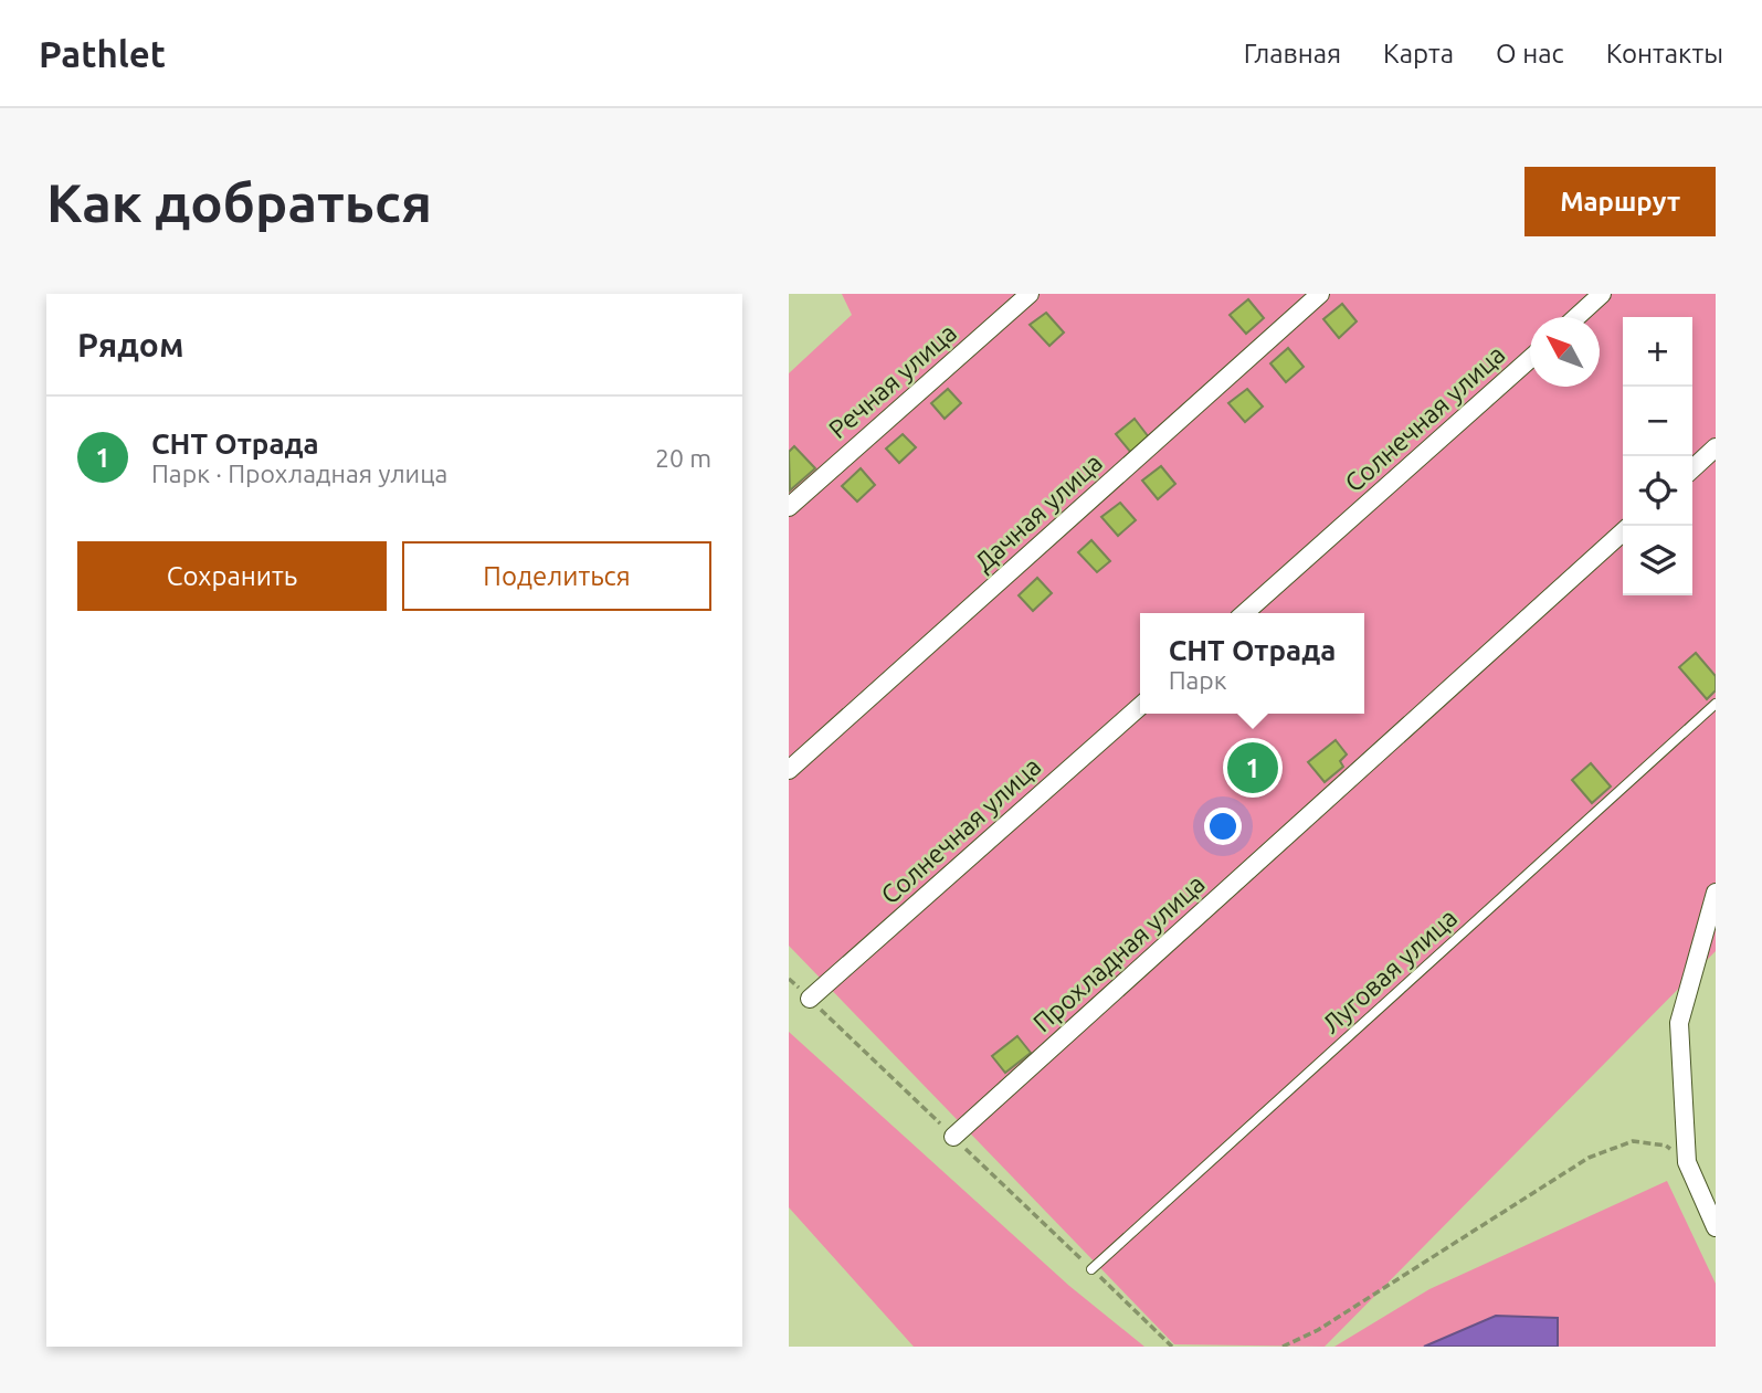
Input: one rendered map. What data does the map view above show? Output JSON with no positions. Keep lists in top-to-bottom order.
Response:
{
  "streets": {
    "street": [
      "Речная улица",
      "Солнечная улица",
      "Дачная улица",
      "Прохладная улица"
    ],
    "lane": ["Луговая улица"]
  },
  "north": "top left",
  "page": {
    "header": "Pathlet",
    "nav": [
      "Главная",
      "Карта",
      "О нас",
      "Контакты"
    ],
    "buttons": [
      "Маршрут",
      ["Сохранить", "Поделиться"]
    ],
    "title": "Как добраться",
    "heading": "Рядом",
    "map_buttons": ["+", "−"],
    "list": [
      {
        "mark": "1",
        "name": "СНТ Отрада",
        "note": "Парк · Прохладная улица",
        "value": "20 m"
      }
    ],
    "popup": ["СНТ Отрада", "Парк"],
    "pins": "1"
  }
}
